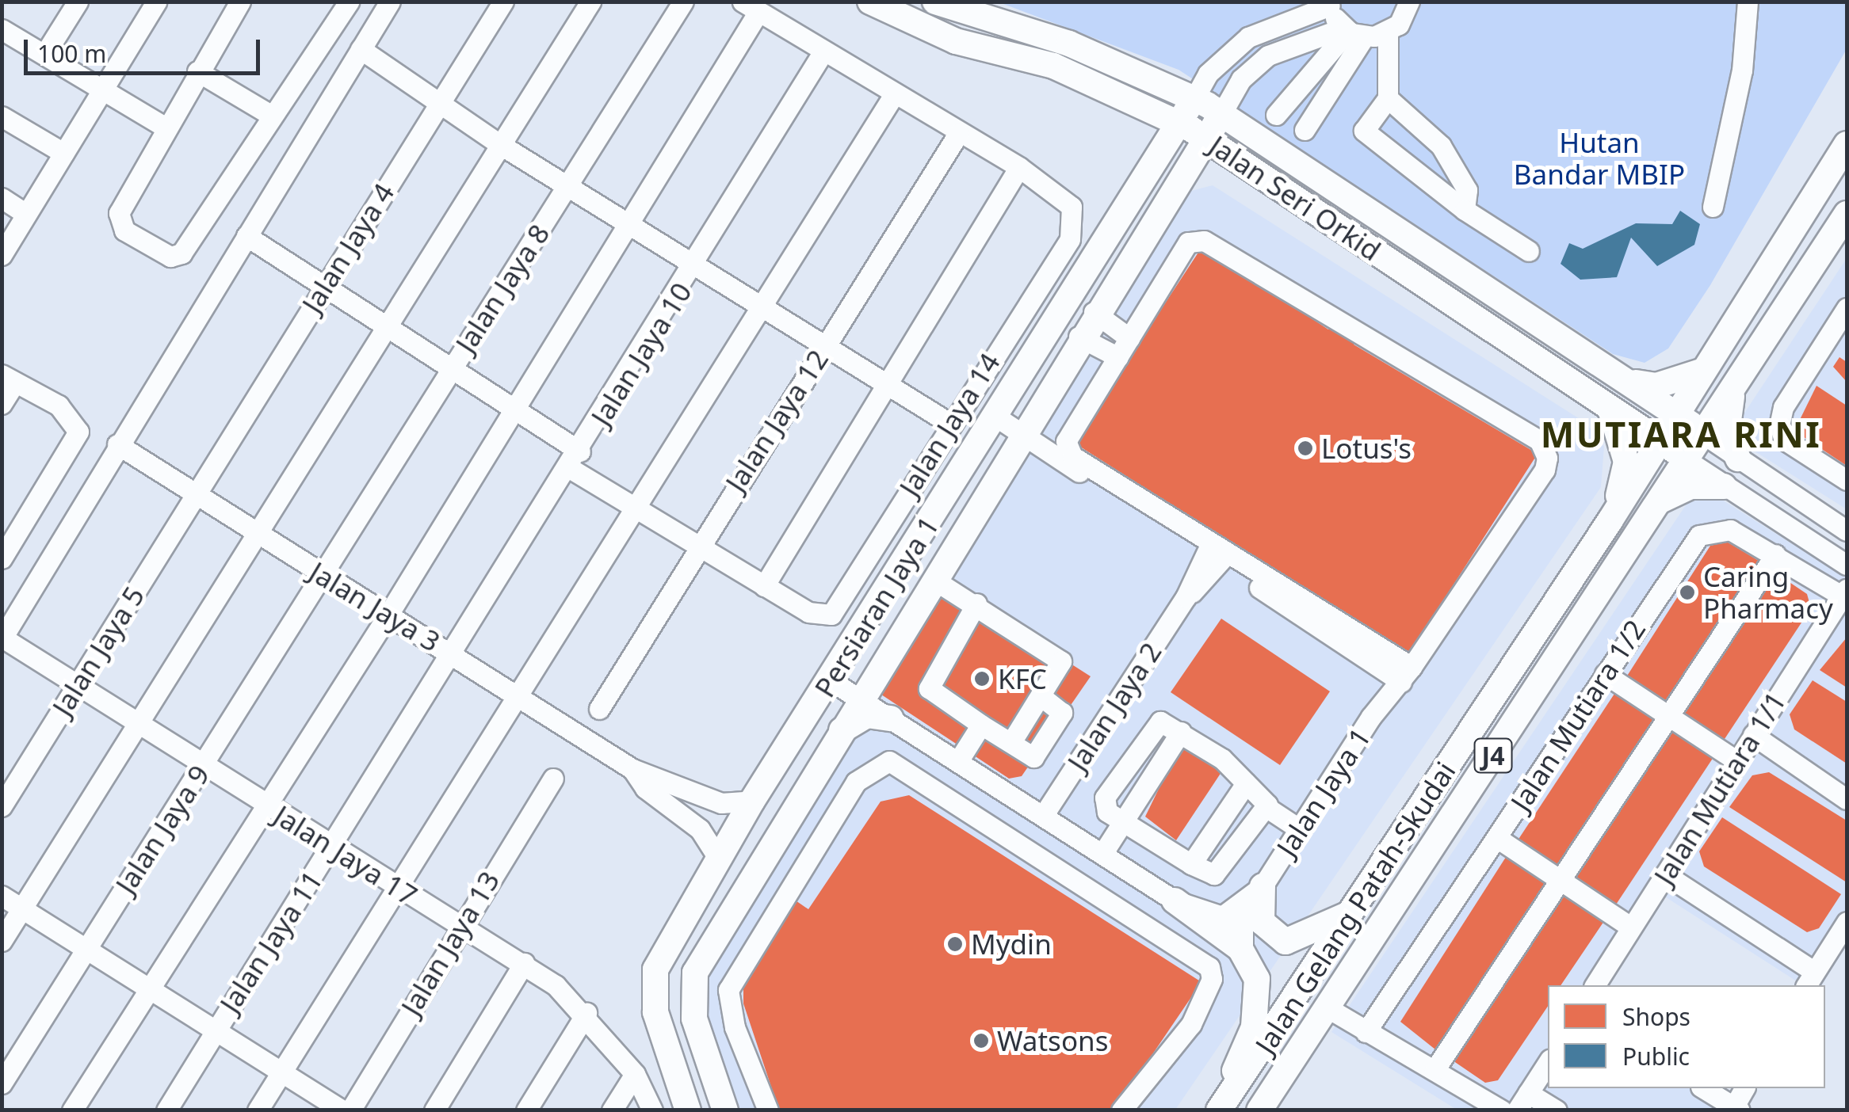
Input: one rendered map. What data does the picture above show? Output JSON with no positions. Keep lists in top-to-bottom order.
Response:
{
  "streets": {
    "main road": [
      "Jalan Seri Orkid",
      "Persiaran Jaya 1",
      "J4",
      "Jalan Gelang Patah-Skudai"
    ],
    "street": [
      "Jalan Jaya 4",
      "Jalan Jaya 8",
      "Jalan Jaya 10",
      "Jalan Jaya 12",
      "Jalan Jaya 14",
      "Jalan Jaya 3",
      "Jalan Jaya 5",
      "Jalan Jaya 2",
      "Jalan Mutiara 1/2",
      "Jalan Mutiara 1/1",
      "Jalan Jaya 1",
      "Jalan Jaya 9",
      "Jalan Jaya 17",
      "Jalan Jaya 11",
      "Jalan Jaya 13"
    ]
  },
  "crossings": [
    ["Jalan Seri Orkid", "Persiaran Jaya 1"],
    ["Jalan Seri Orkid", "Jalan Gelang Patah-Skudai"],
    ["Jalan Jaya 4", "Jalan Jaya 3"],
    ["Jalan Jaya 4", "Jalan Jaya 5"],
    ["Jalan Jaya 8", "Jalan Jaya 3"],
    ["Jalan Jaya 8", "Jalan Jaya 9"],
    ["Jalan Jaya 10", "Jalan Jaya 3"],
    ["Jalan Jaya 10", "Jalan Jaya 11"],
    ["Jalan Jaya 3", "Jalan Jaya 5"],
    ["Jalan Jaya 3", "Jalan Jaya 9"],
    ["Jalan Jaya 3", "Jalan Jaya 11"],
    ["Jalan Jaya 5", "Jalan Jaya 17"],
    ["Jalan Mutiara 1/2", "Jalan Mutiara 1/1"],
    ["Jalan Jaya 9", "Jalan Jaya 17"],
    ["Jalan Jaya 17", "Jalan Jaya 11"],
    ["Jalan Jaya 17", "Jalan Jaya 13"]
  ],
  "districts": ["MUTIARA RINI"],
  "parks": ["Hutan Bandar MBIP"],
  "places": [
    "Lotus's",
    "Caring Pharmacy",
    "KFC",
    "Mydin",
    "Watsons"
  ],
  "legend": ["Shops", "Public"],
  "scale_bar": "100 m"
}
